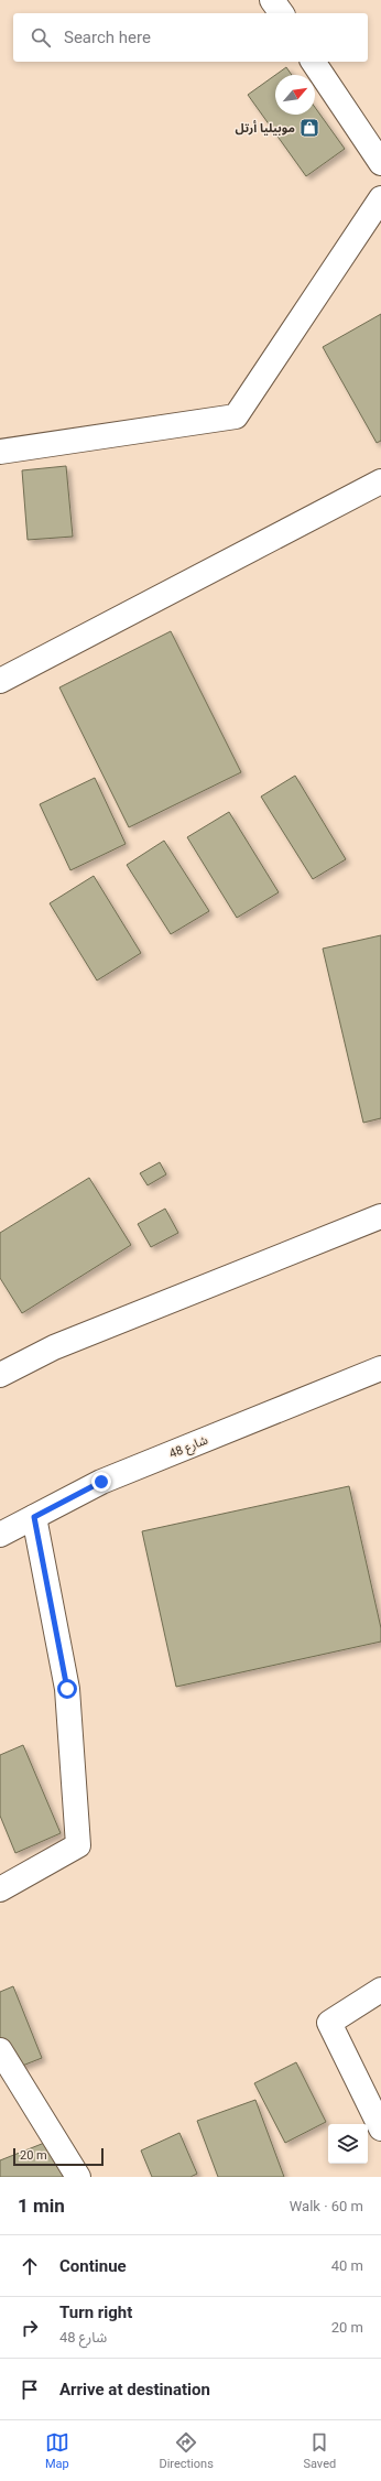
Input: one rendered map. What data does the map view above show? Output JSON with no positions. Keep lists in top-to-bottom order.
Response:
{
  "streets": {
    "street": ["شارع 48"]
  },
  "places": {
    "shop": ["موبيليا أرتل"]
  },
  "scale_bar": "20 m",
  "north": "top right",
  "page": {
    "search": "Search here",
    "scale": "20 m",
    "heading": ["1 min", "Walk · 60 m"],
    "list": [
      ["Continue", "40 m"],
      ["Turn right", "شارع 48", "20 m"],
      "Arrive at destination"
    ],
    "nav": ["Map", "Directions", "Saved"]
  }
}
